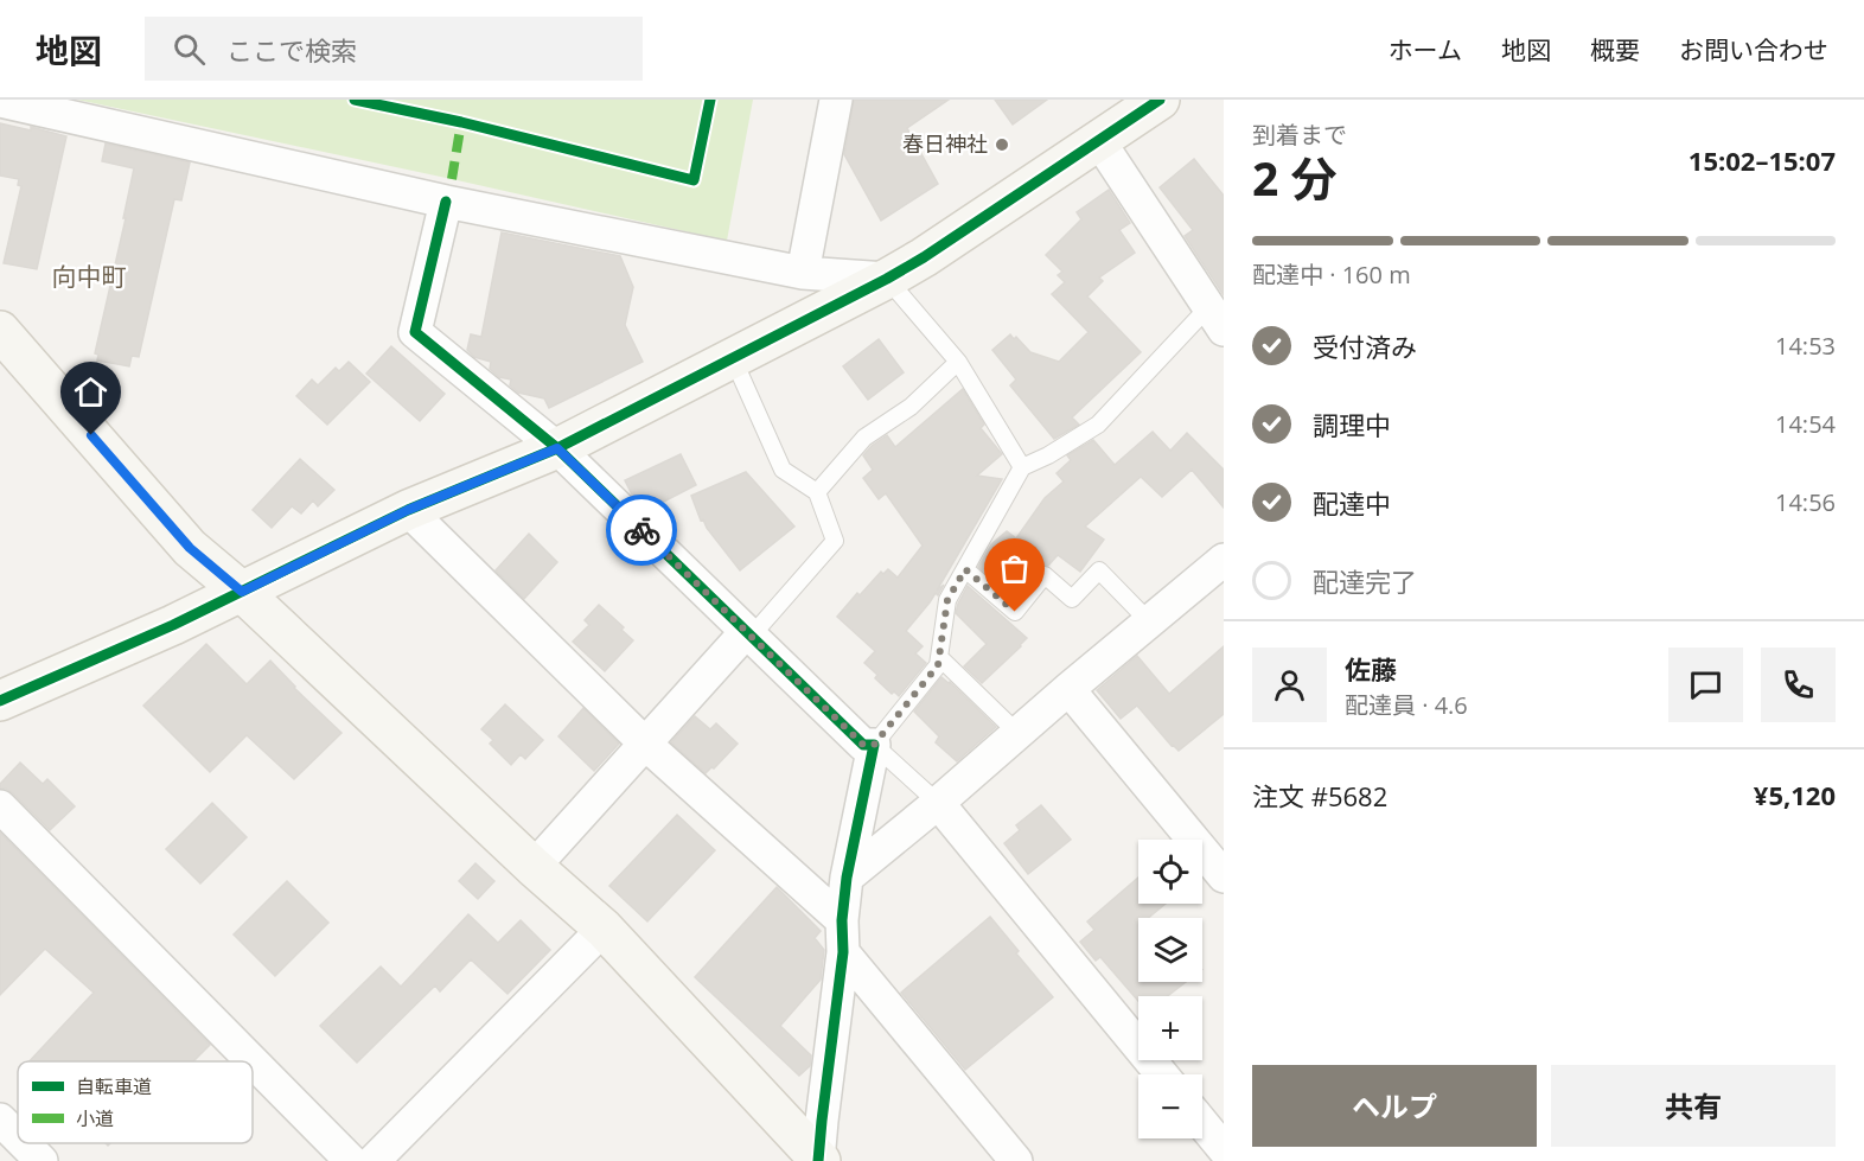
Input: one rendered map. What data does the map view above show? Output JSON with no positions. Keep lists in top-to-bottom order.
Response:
{
  "districts": ["向中町"],
  "places": ["春日神社"],
  "legend": ["自転車道", "小道"],
  "page": {
    "header": "地図",
    "search": "ここで検索",
    "nav": [
      "ホーム",
      "地図",
      "概要",
      "お問い合わせ"
    ],
    "heading": ["2 分", "到着まで", "15:02–15:07"],
    "panel": [
      "佐藤",
      "配達員 · 4.6",
      "注文 #5682",
      "¥5,120"
    ],
    "bar": "配達中 · 160 m",
    "list": [
      ["受付済み", "14:53"],
      ["調理中", "14:54"],
      ["配達中", "14:56"],
      "配達完了"
    ],
    "map_buttons": ["+", "−"],
    "buttons": ["ヘルプ", "共有"]
  }
}
